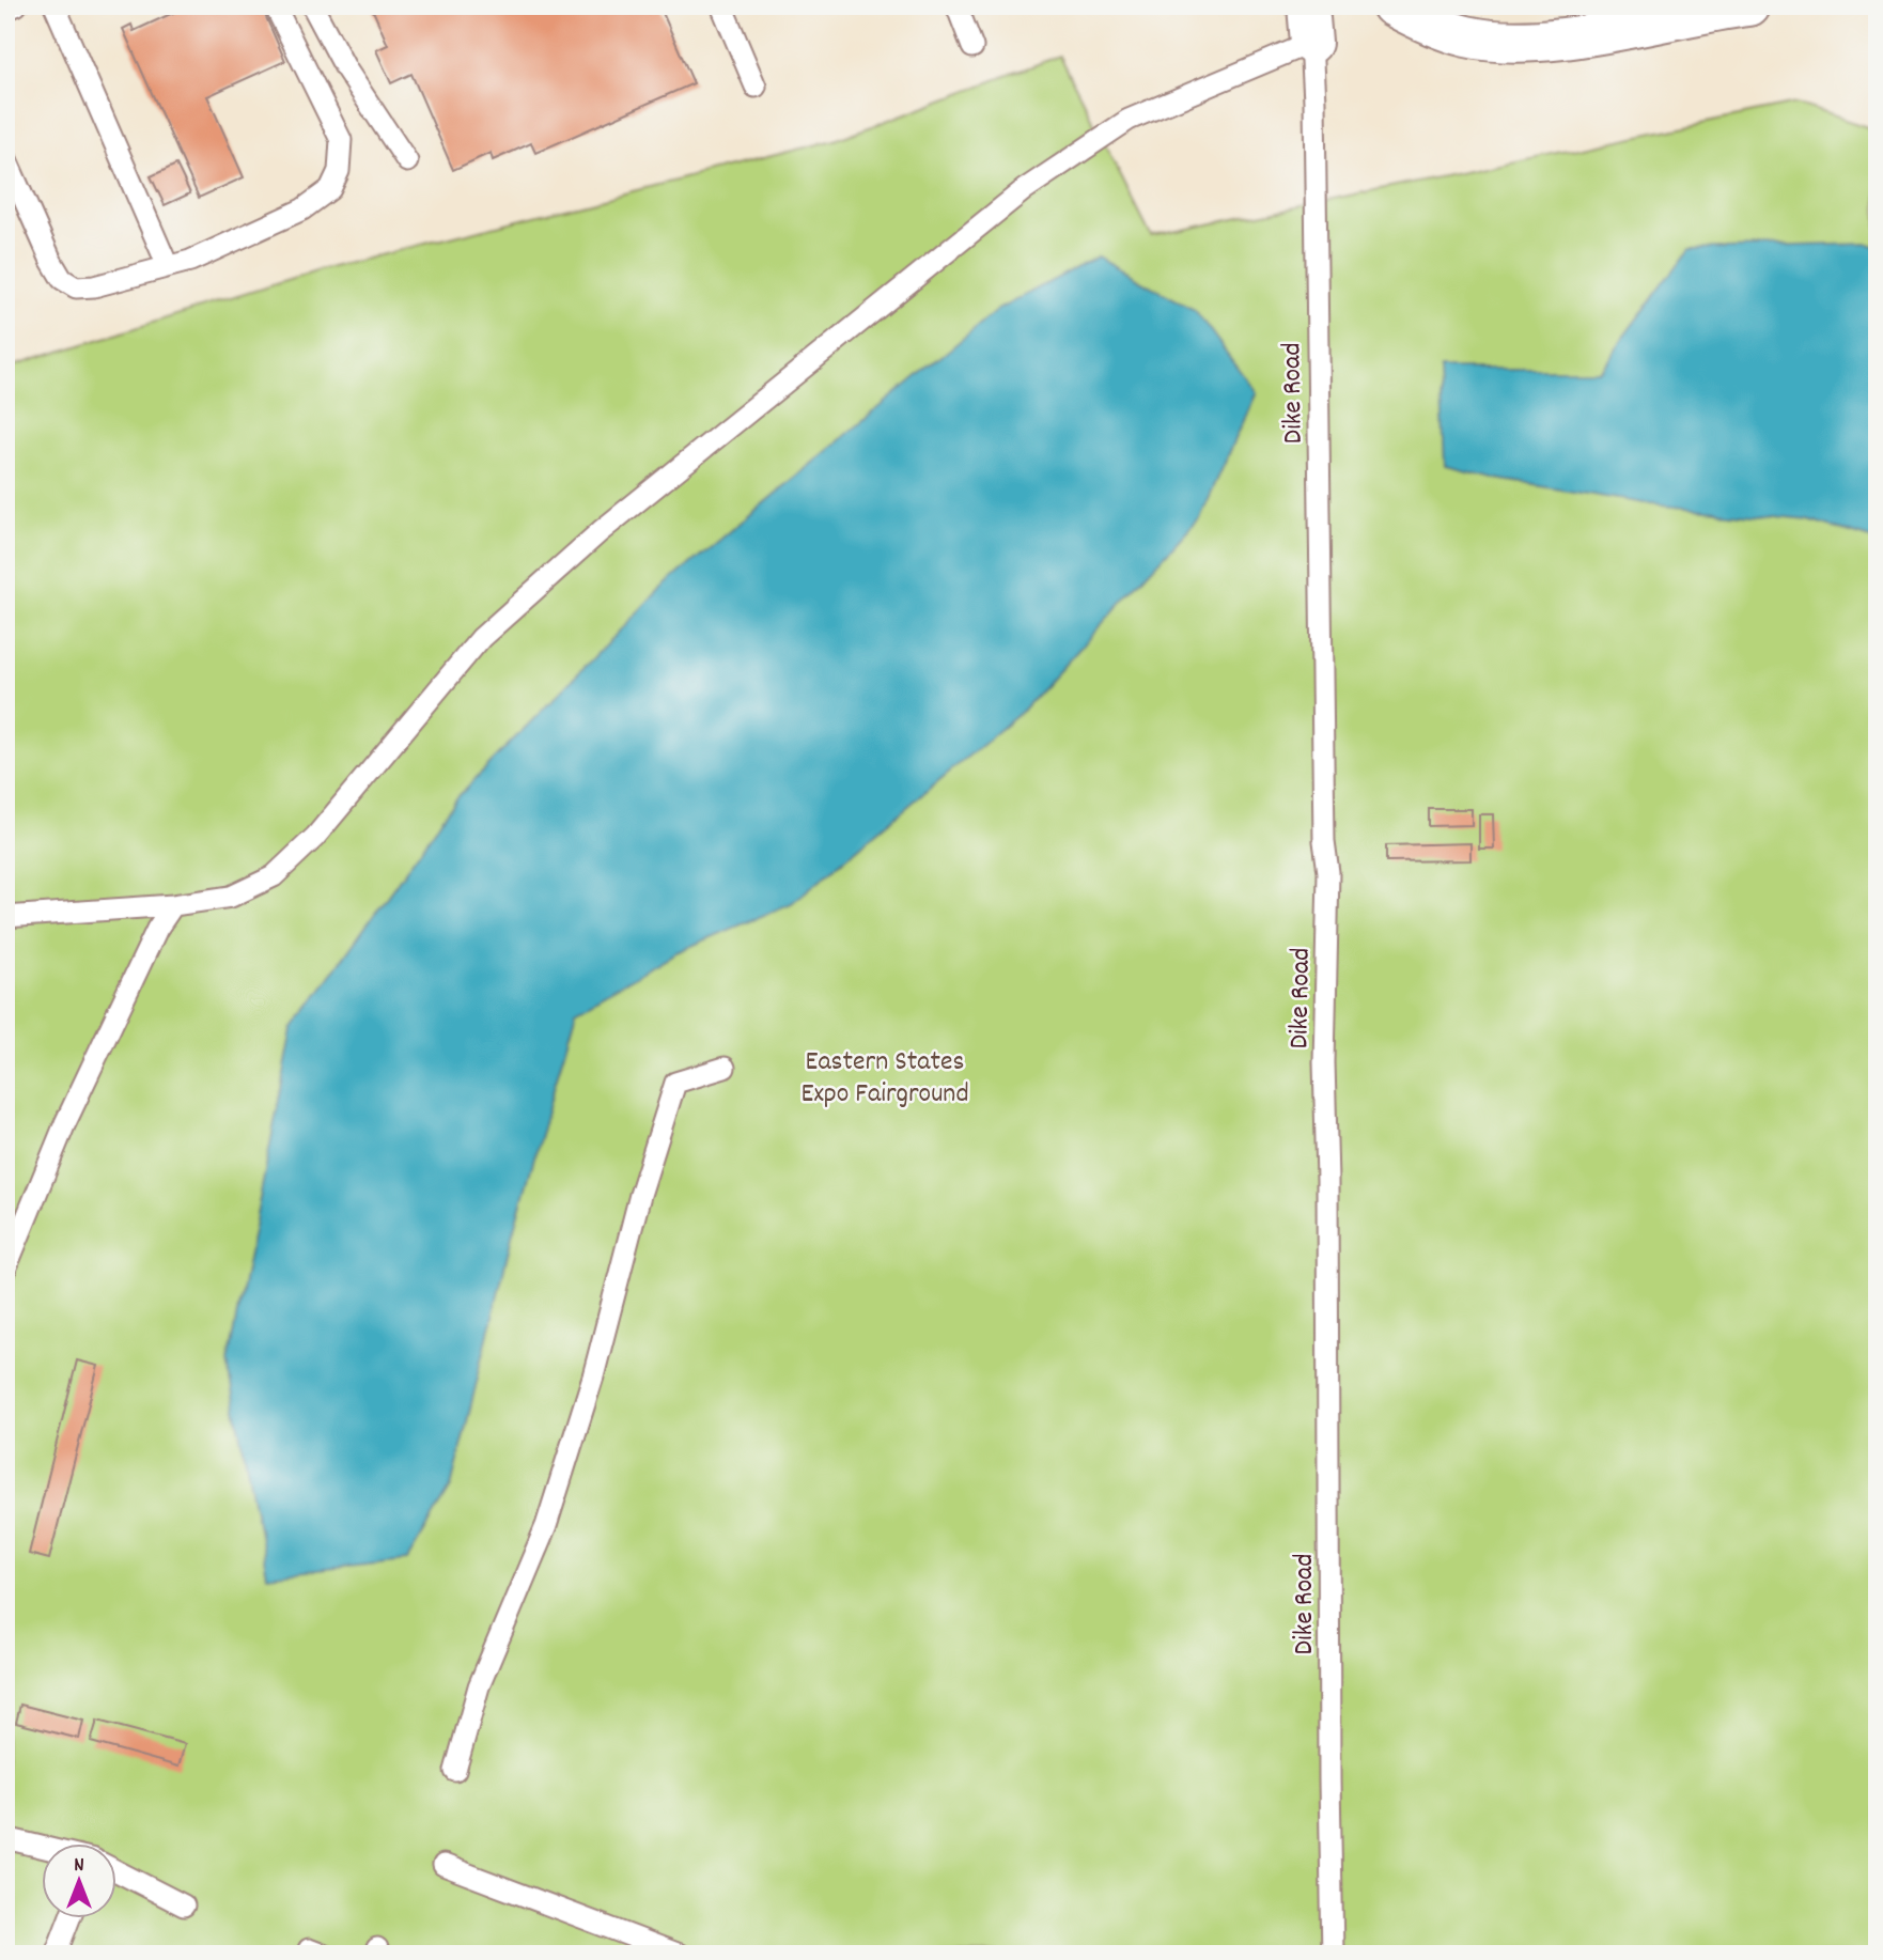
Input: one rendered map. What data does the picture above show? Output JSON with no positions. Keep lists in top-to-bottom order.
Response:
{
  "streets": {
    "lane": ["Dike Road"]
  },
  "parks": ["Eastern States Expo Fairground"],
  "north": "top"
}
